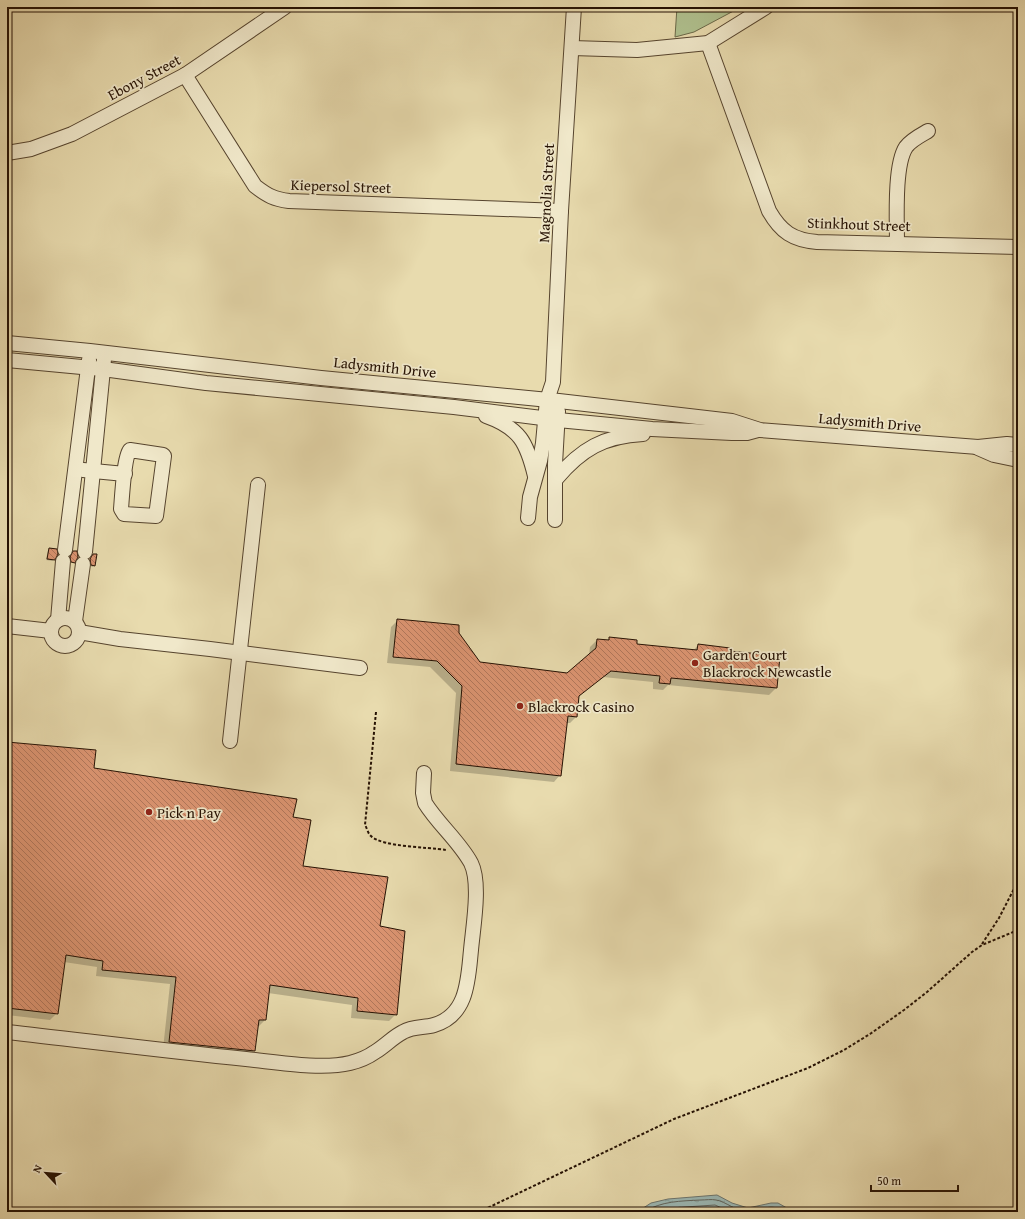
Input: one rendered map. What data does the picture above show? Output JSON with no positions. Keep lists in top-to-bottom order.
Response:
{
  "streets": {
    "street": [
      "Ebony Street",
      "Kiepersol Street",
      "Magnolia Street",
      "Stinkhout Street",
      "Ladysmith Drive"
    ]
  },
  "crossings": [
    ["Ebony Street", "Kiepersol Street"],
    ["Kiepersol Street", "Magnolia Street"],
    ["Magnolia Street", "Ladysmith Drive"]
  ],
  "places": ["Garden Court Blackrock Newcastle", "Blackrock Casino", "Pick n Pay"],
  "scale_bar": "50 m",
  "north": "top left"
}
